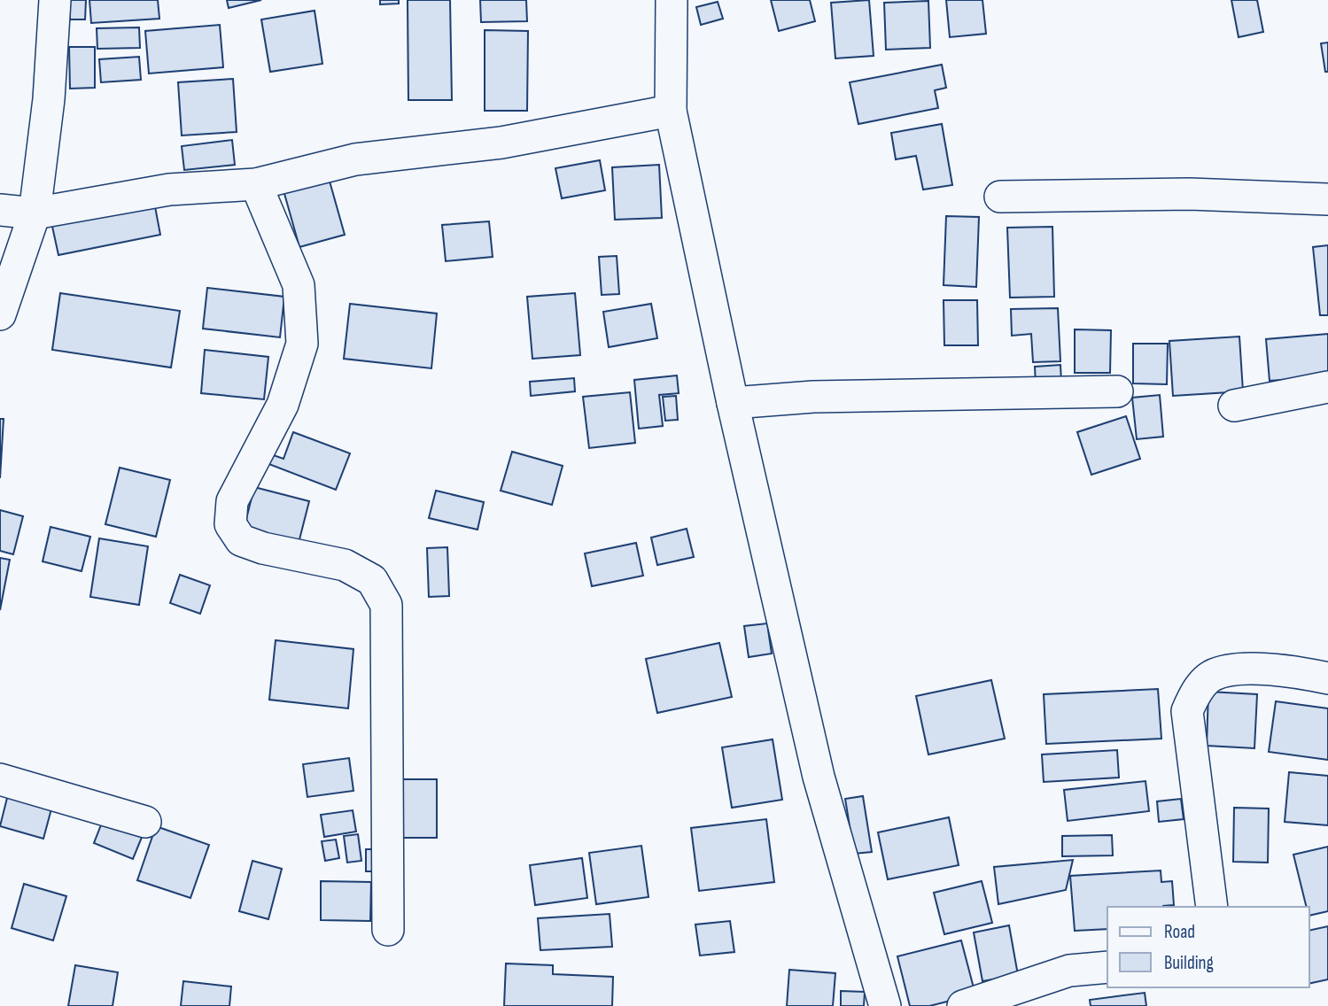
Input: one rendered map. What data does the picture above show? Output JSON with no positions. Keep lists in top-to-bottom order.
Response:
{
  "legend": ["Road", "Building"]
}
